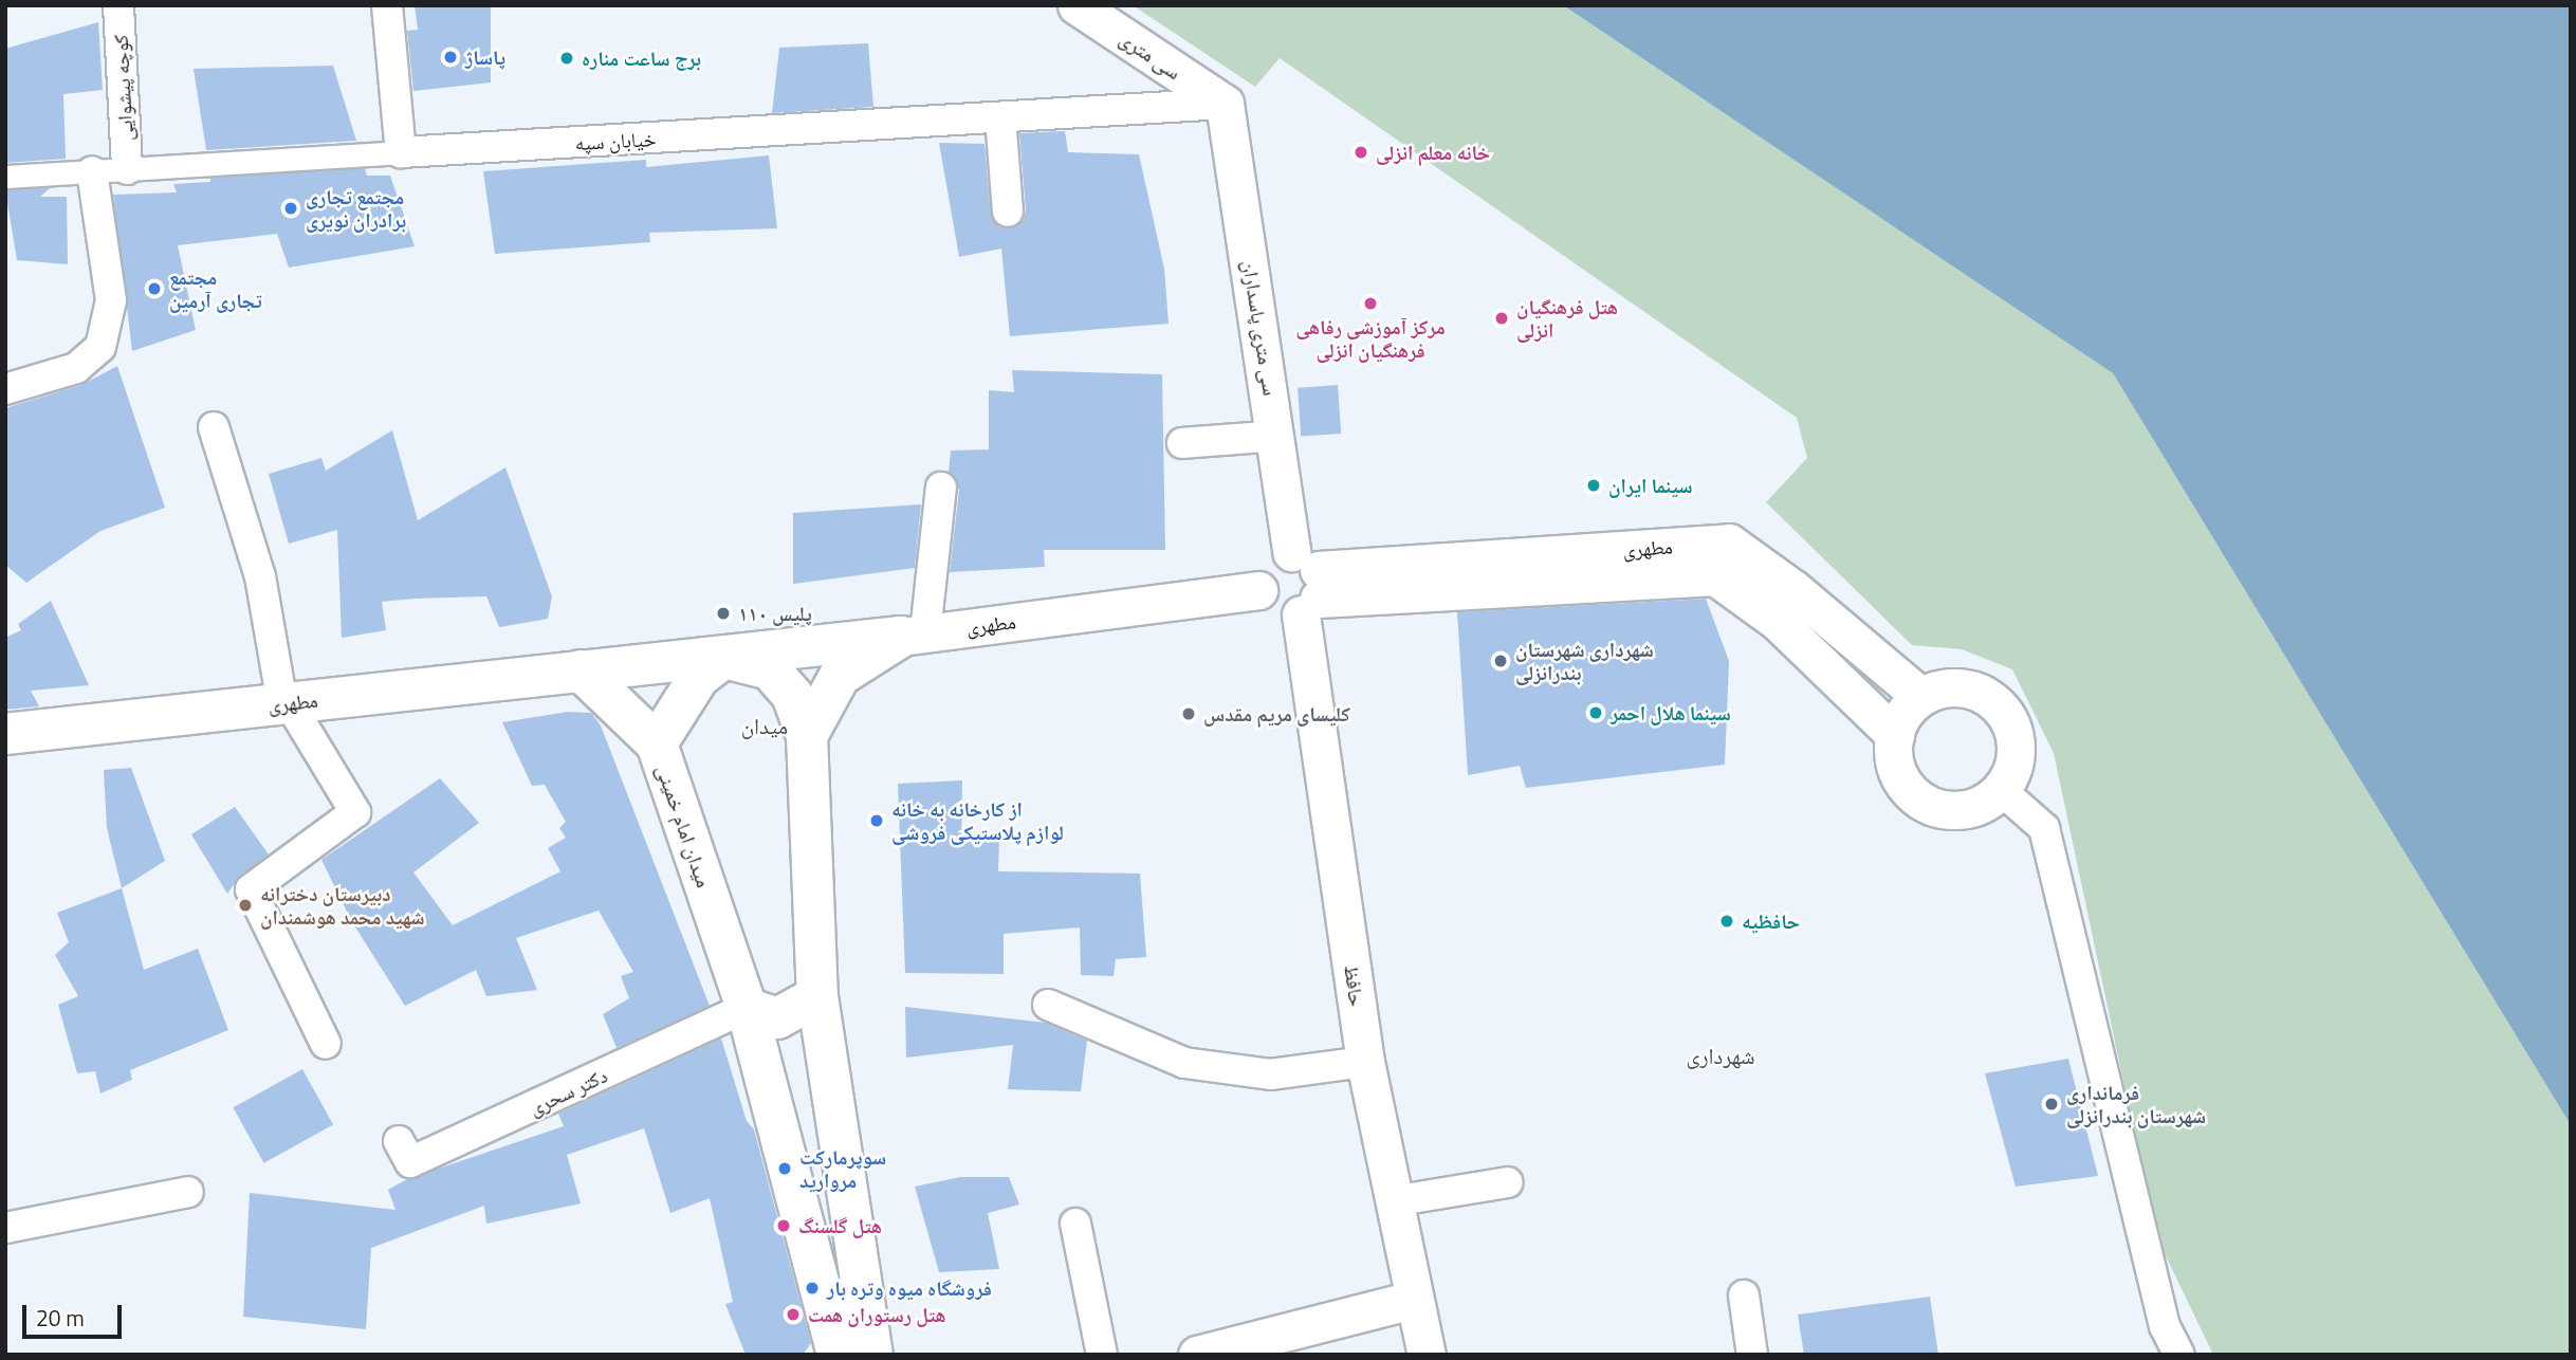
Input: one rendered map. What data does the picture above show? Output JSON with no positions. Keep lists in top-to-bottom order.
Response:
{
  "streets": {
    "main road": ["مطهری", "میدان امام خمینی"],
    "street": [
      "سی متری",
      "کوچه پیشوایی",
      "خیابان سپه",
      "سی متری پاسداران",
      "حافظ",
      "دکتر سحری"
    ]
  },
  "crossings": [
    ["سی متری", "خیابان سپه"],
    ["سی متری", "سی متری پاسداران"],
    ["کوچه پیشوایی", "خیابان سپه"],
    ["خیابان سپه", "سی متری پاسداران"],
    ["سی متری پاسداران", "مطهری"],
    ["سی متری پاسداران", "حافظ"],
    ["مطهری", "میدان امام خمینی"],
    ["مطهری", "حافظ"],
    ["میدان امام خمینی", "دکتر سحری"]
  ],
  "districts": ["میدان", "شهرداری"],
  "places": [
    "پاساژ",
    "برج ساعت مناره",
    "خانه معلم انزلی",
    "مجتمع تجاری برادران نویری",
    "مجتمع تجاری آرمین",
    "مرکز آموزشی رفاهی فرهنگیان انزلی",
    "هتل فرهنگیان انزلی",
    "سینما ایران",
    "پلیس ۱۱۰",
    "شهرداری شهرستان بندرانزلی",
    "سینما هلال احمر",
    "کلیسای مریم مقدس",
    "از کارخانه به خانه لوازم پلاستیکی فروشی",
    "دبیرستان دخترانه شهید محمد هوشمندان",
    "حافظیه",
    "فرمانداری شهرستان بندرانزلی",
    "سوپرمارکت مروارید",
    "هتل گلسنگ",
    "فروشگاه میوه وتره بار",
    "هتل رستوران همت"
  ],
  "scale_bar": "20 m"
}
